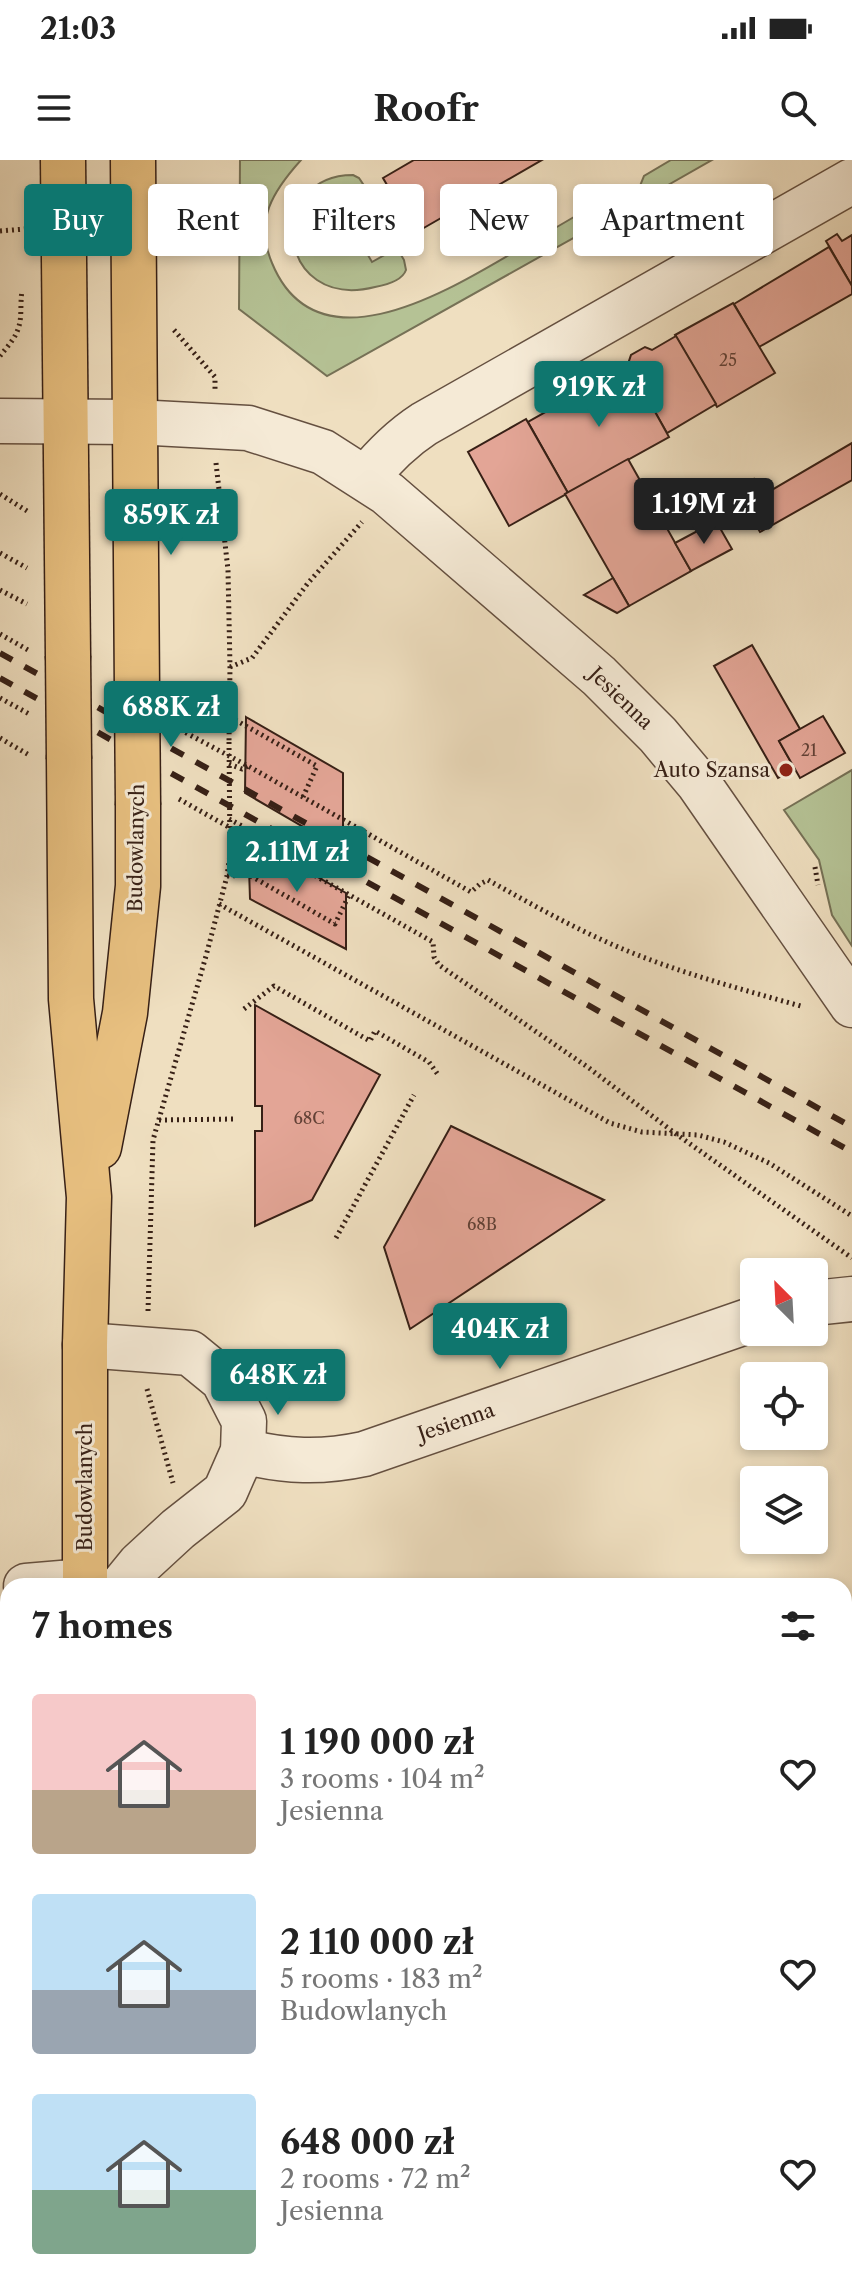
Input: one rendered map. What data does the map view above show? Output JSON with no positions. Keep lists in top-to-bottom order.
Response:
{
  "streets": {
    "main road": ["Budowlanych"],
    "street": ["Jesienna"]
  },
  "crossings": [
    ["Jesienna", "Budowlanych"]
  ],
  "places": ["Auto Szansa"],
  "house_numbers": [
    "25",
    "21",
    "68C",
    "68B"
  ],
  "north": "top left",
  "page": {
    "status": "21:03",
    "header": "Roofr",
    "chip": [
      "Buy",
      "Rent",
      "Filters",
      "New",
      "Apartment"
    ],
    "price": [
      "919K zł",
      "1.19M zł",
      "859K zł",
      "688K zł",
      "2.11M zł",
      "404K zł",
      "648K zł"
    ],
    "heading": "7 homes",
    "list": [
      {
        "name": "1 190 000 zł",
        "note": "3 rooms · 104 m² · Jesienna"
      },
      {
        "name": "2 110 000 zł",
        "note": "5 rooms · 183 m² · Budowlanych"
      },
      {
        "name": "648 000 zł",
        "note": "2 rooms · 72 m² · Jesienna"
      }
    ]
  }
}
